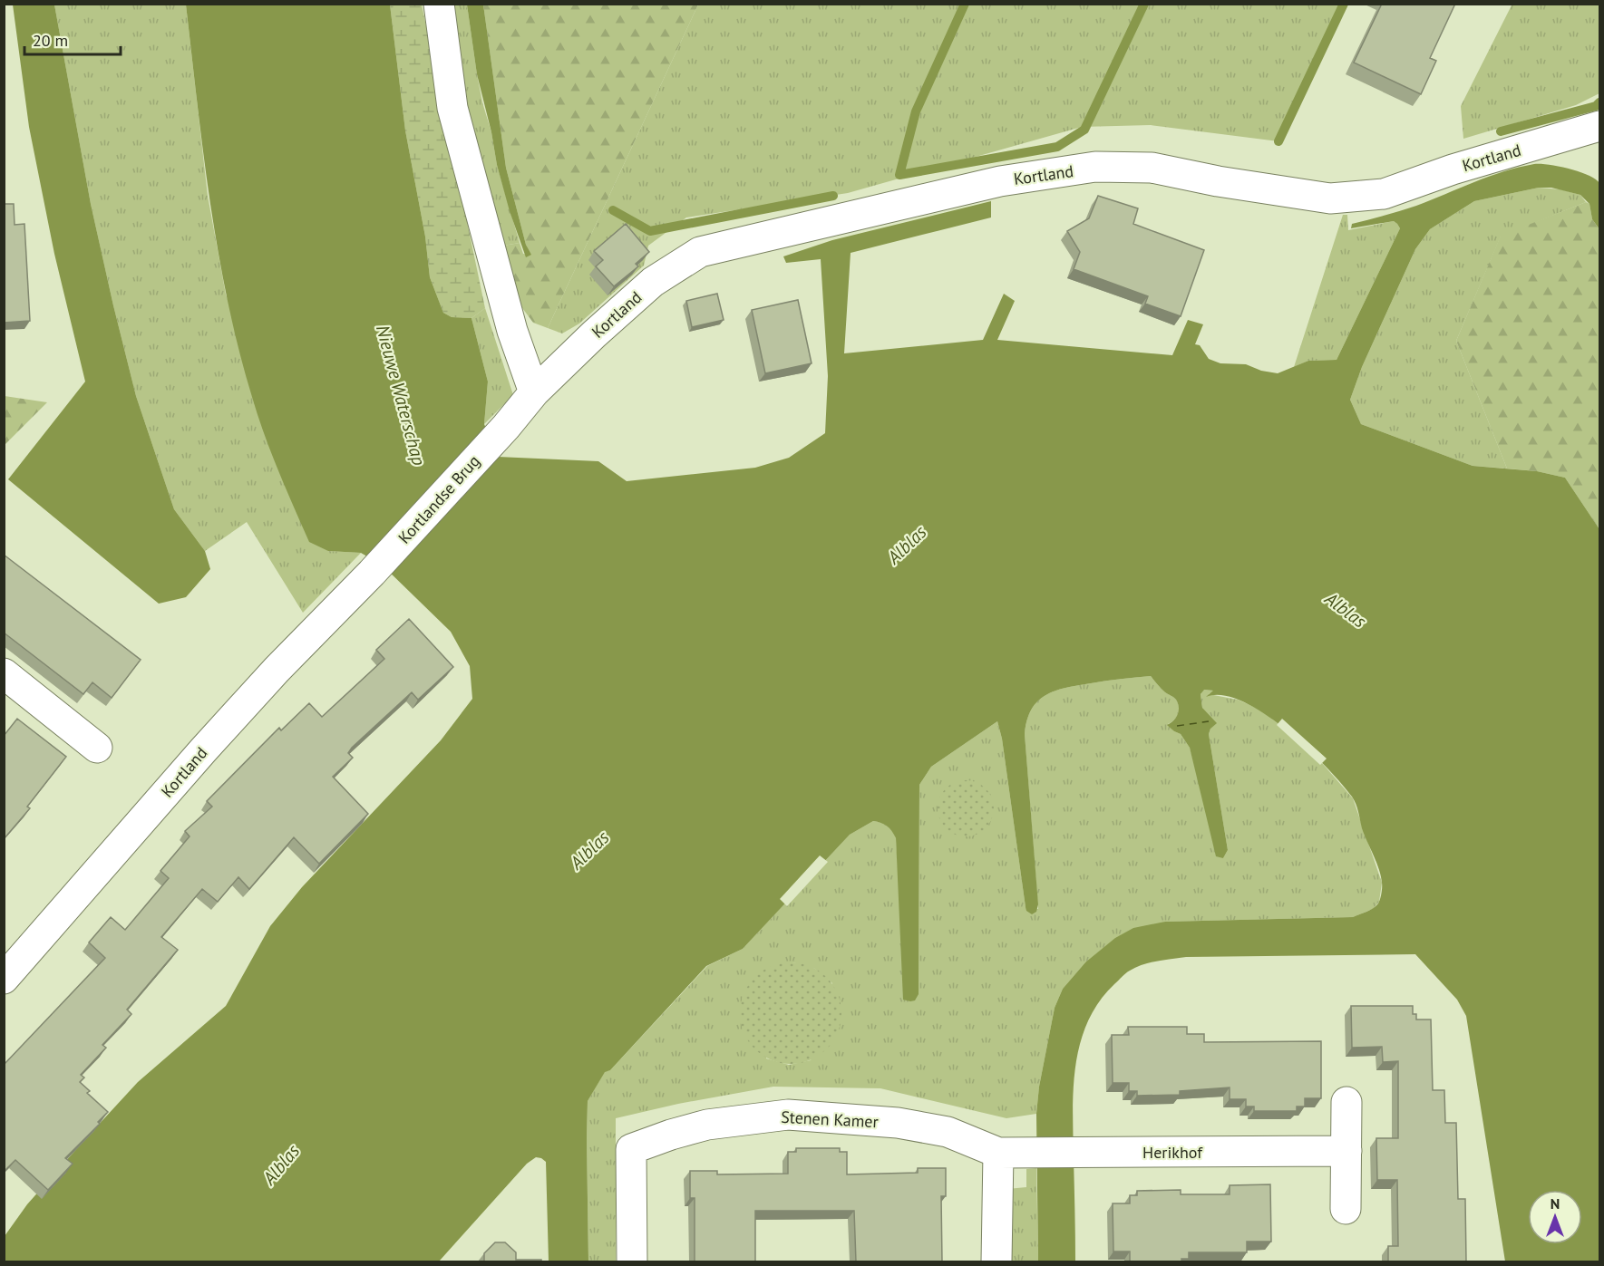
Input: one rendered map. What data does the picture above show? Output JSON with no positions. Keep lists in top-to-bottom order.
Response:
{
  "streets": {
    "street": [
      "Kortland",
      "Kortlandse Brug",
      "Stenen Kamer",
      "Herikhof"
    ]
  },
  "crossings": [
    ["Kortland", "Kortlandse Brug"],
    ["Stenen Kamer", "Herikhof"]
  ],
  "water": ["Nieuwe Waterschap", "Alblas"],
  "scale_bar": "20 m",
  "north": "top"
}
